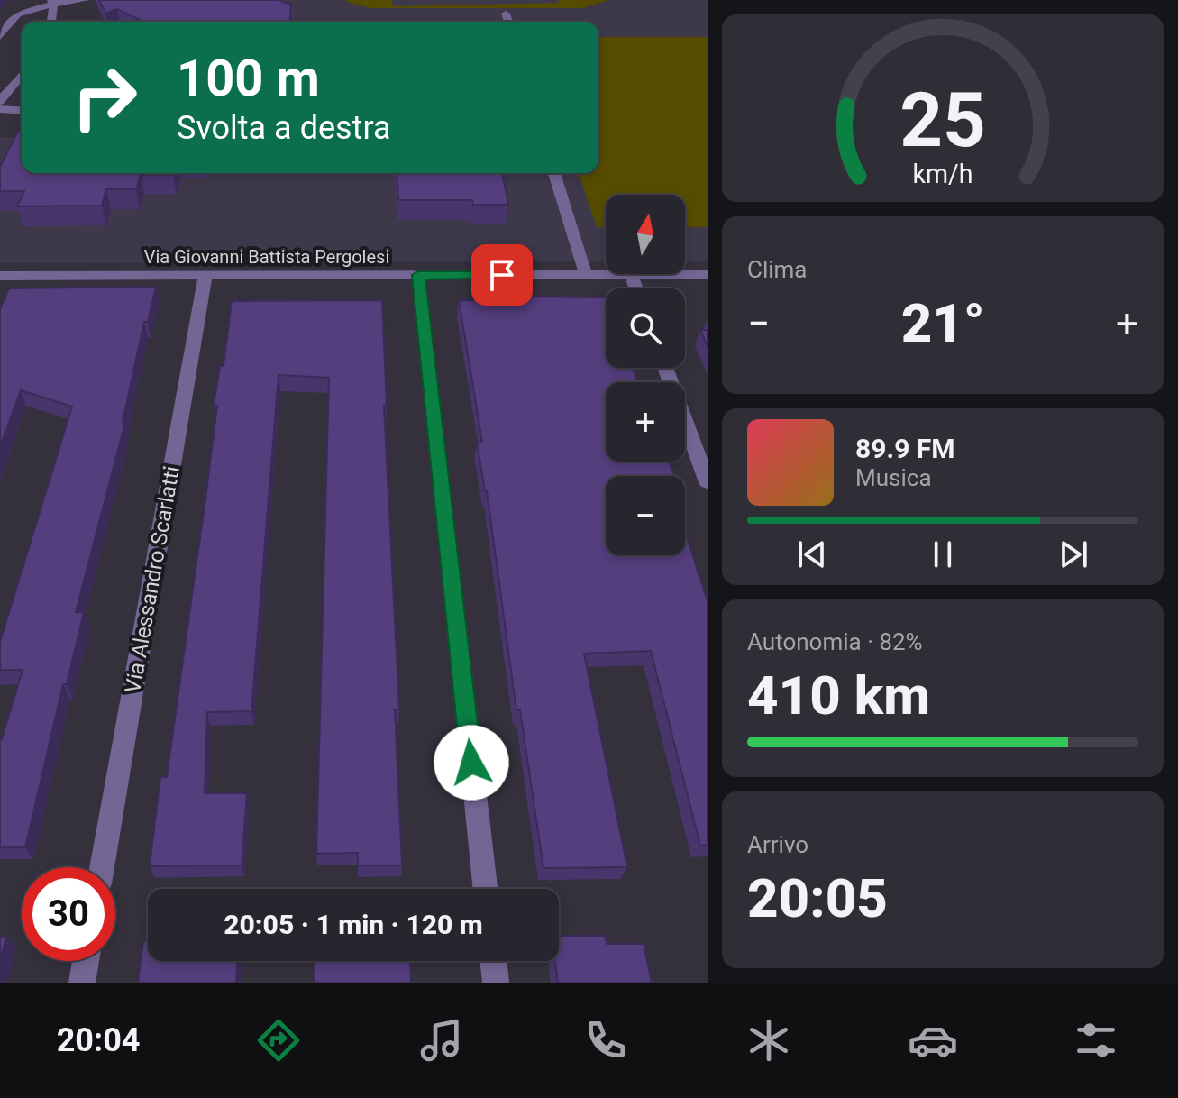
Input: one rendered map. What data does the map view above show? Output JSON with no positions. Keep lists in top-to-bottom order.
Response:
{
  "streets": {
    "street": ["Via Giovanni Battista Pergolesi", "Via Alessandro Scarlatti"]
  },
  "crossings": [
    ["Via Giovanni Battista Pergolesi", "Via Alessandro Scarlatti"]
  ],
  "north": "top",
  "page": {
    "turn": ["100 m", "Svolta a destra"],
    "map_buttons": ["+", "−"],
    "tile": [
      "Clima",
      ["Autonomia · 82%", "410 km"],
      ["Arrivo", "20:05"]
    ],
    "heat": ["−", "21°", "+"],
    "song": ["89.9 FM", "Musica"],
    "limit": "30",
    "trip": "20:05 · 1 min · 120 m",
    "tabs": "20:04",
    "gauge": ["25", "km/h"]
  }
}
